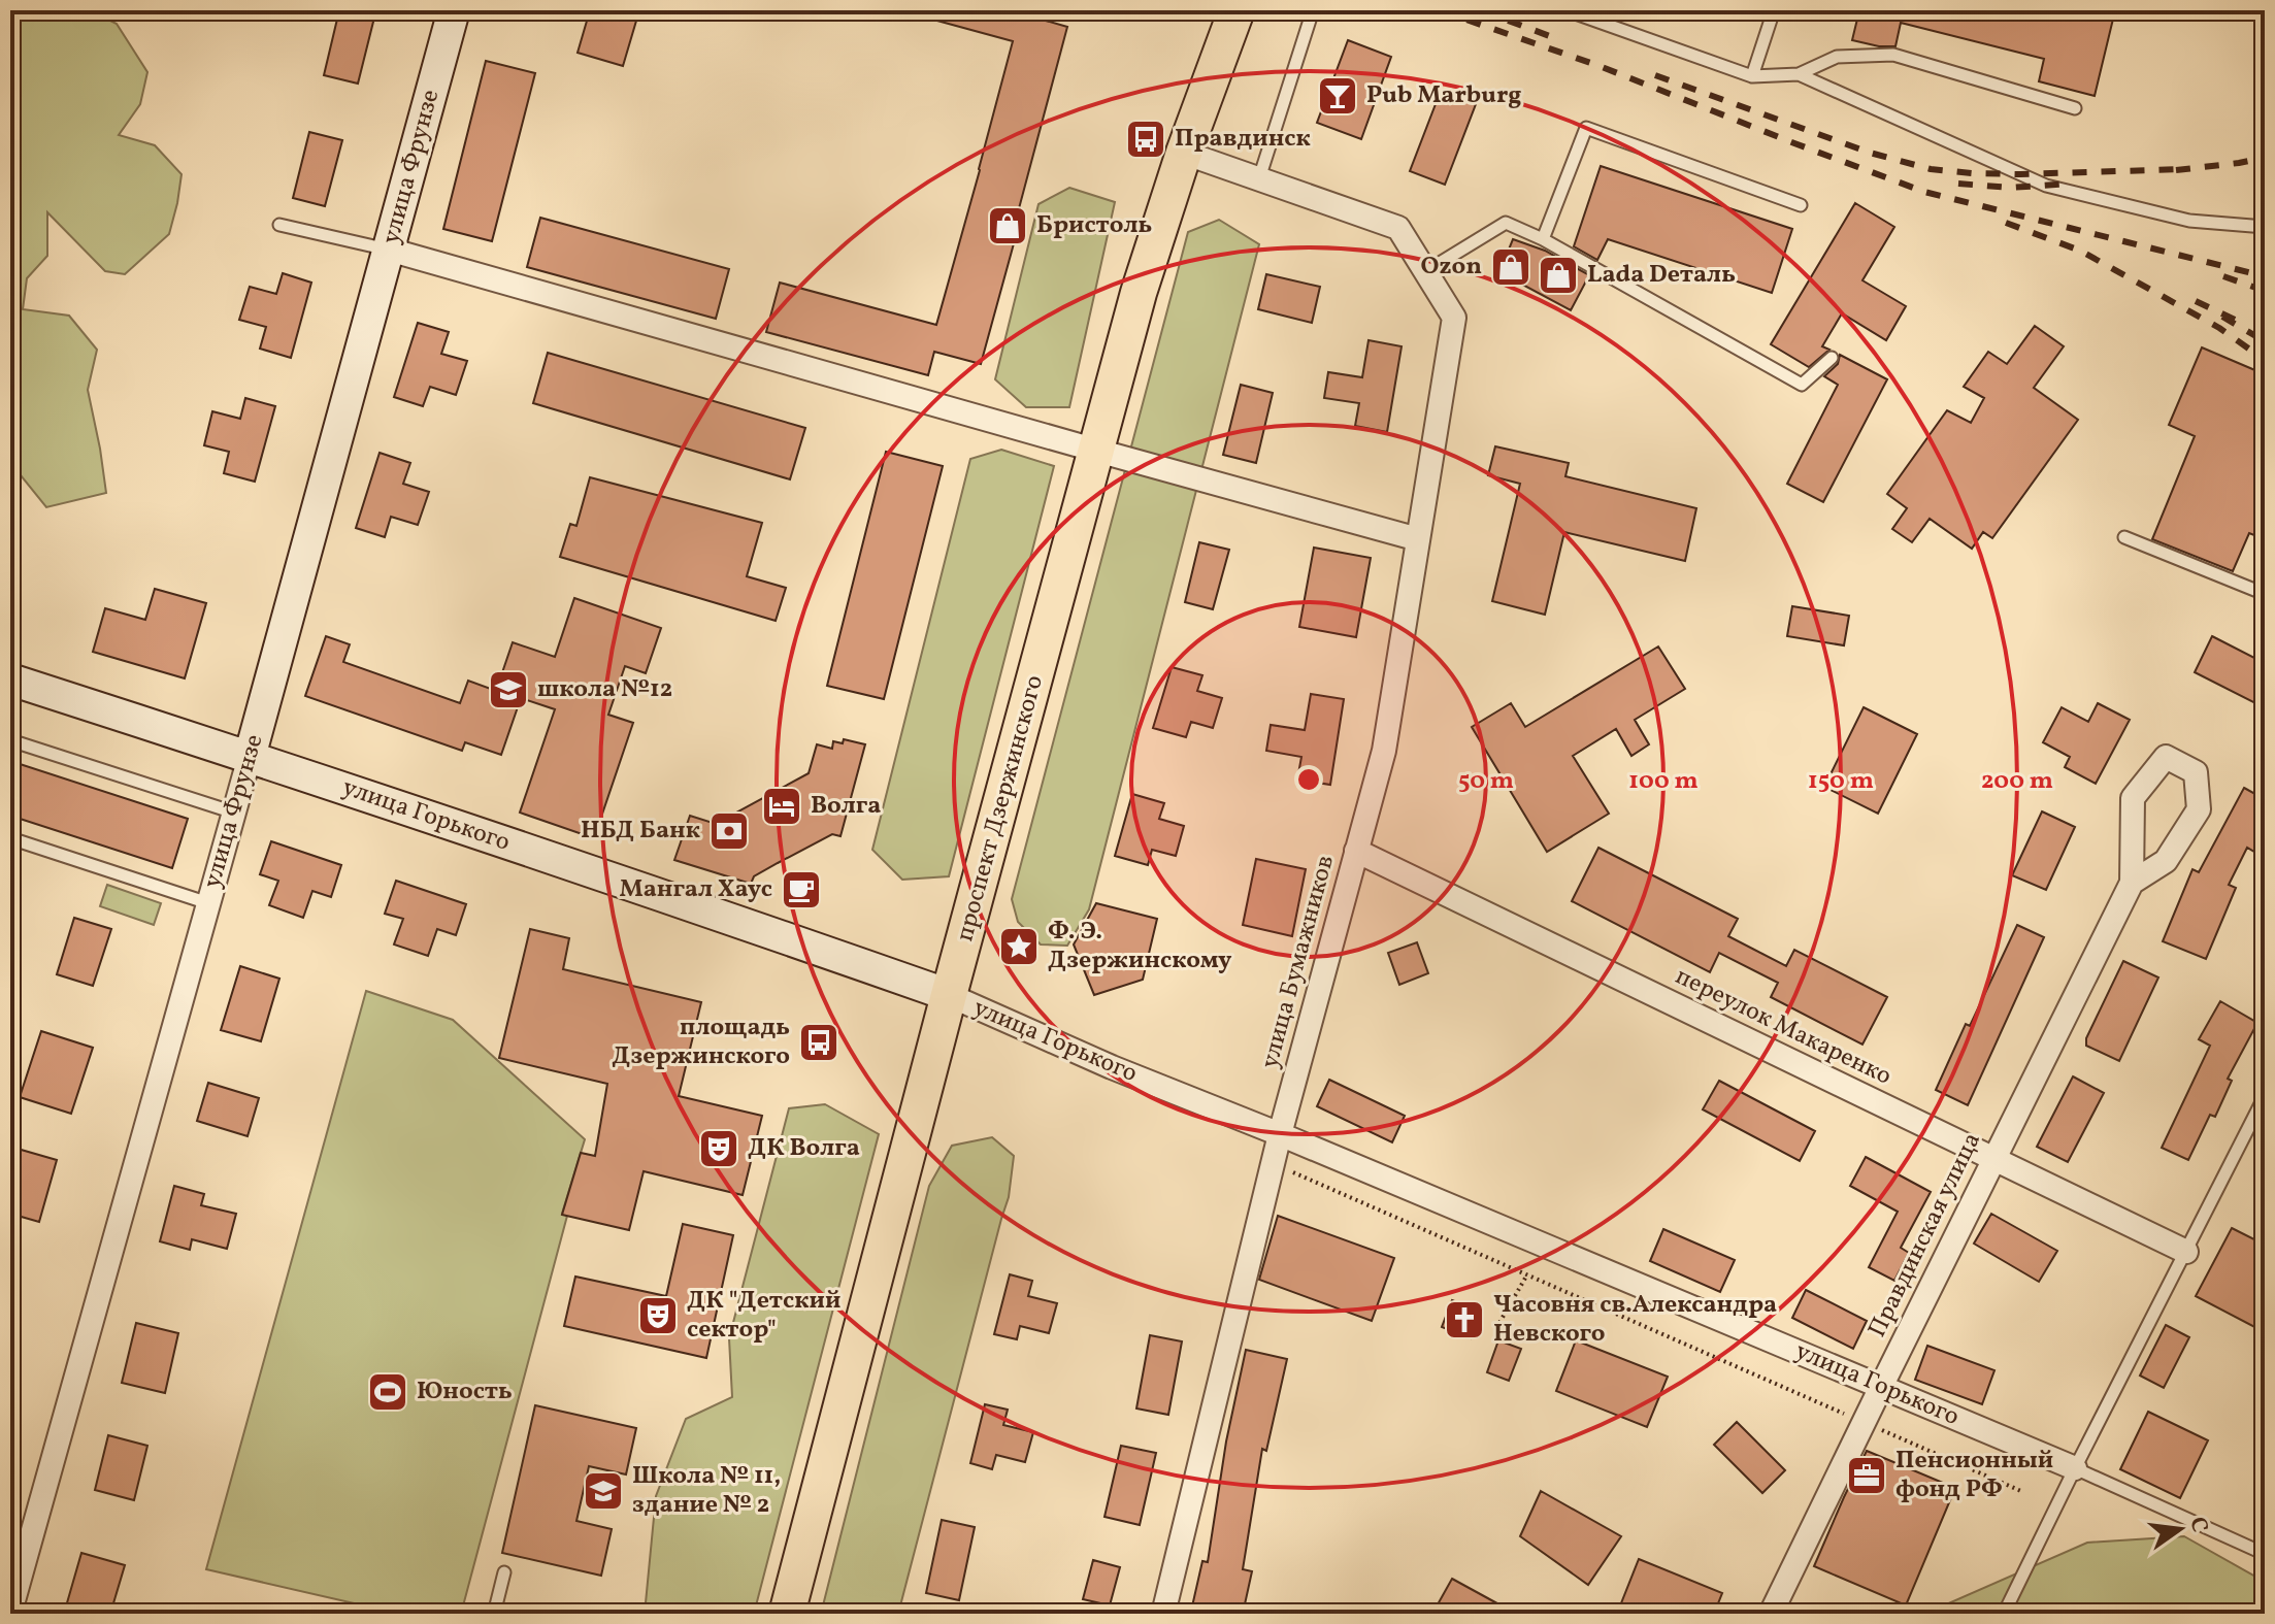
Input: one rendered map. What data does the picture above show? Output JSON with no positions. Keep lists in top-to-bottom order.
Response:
{
  "streets": {
    "main road": ["проспект Дзержинского"],
    "street": [
      "улица Фрунзе",
      "улица Горького",
      "улица Бумажников",
      "переулок Макаренко",
      "Правдинская улица"
    ]
  },
  "crossings": [
    ["улица Фрунзе", "улица Горького"],
    ["проспект Дзержинского", "улица Горького"],
    ["улица Горького", "улица Бумажников"],
    ["улица Горького", "Правдинская улица"],
    ["улица Бумажников", "переулок Макаренко"],
    ["переулок Макаренко", "Правдинская улица"]
  ],
  "places": {
    "bar": ["Pub Marburg"],
    "bus stop": ["Правдинск", "площадь Дзержинского"],
    "shop": ["Бристоль", "Ozon", "Lada Dеталь"],
    "school or university": ["школа №12", "Школа № 11, здание № 2"],
    "hotel": ["Волга"],
    "bank": ["НБД Банк"],
    "cafe": ["Мангал Хаус"],
    "place": ["Ф. Э. Дзержинскому"],
    "theatre": ["ДК Волга", "ДК \"Детский сектор\""],
    "church": ["Часовня св.Александра Невского"],
    "sports": ["Юность"],
    "office": ["Пенсионный фонд РФ"]
  },
  "north": "right",
  "rings": [
    "50 m",
    "100 m",
    "150 m",
    "200 m"
  ]
}
